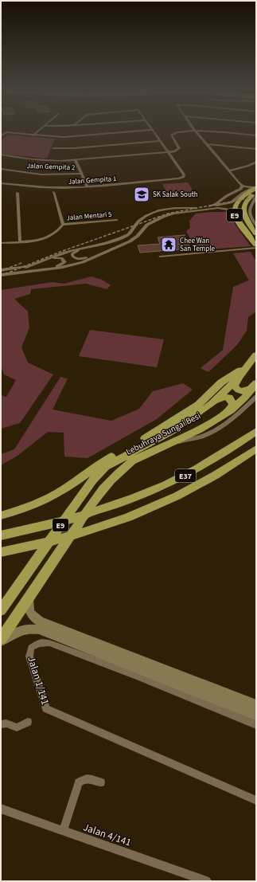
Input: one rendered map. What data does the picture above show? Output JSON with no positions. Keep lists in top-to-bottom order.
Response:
{
  "streets": {
    "highway": ["E9", "Lebuhraya Sungai Besi", "E37"],
    "street": [
      "Jalan Gempita 2",
      "Jalan Gempita 1",
      "Jalan Mentari 5",
      "Jalan 1/141",
      "Jalan 4/141"
    ]
  },
  "places": {
    "school or university": ["SK Salak South"],
    "temple": ["Chee Wan San Temple"]
  }
}
